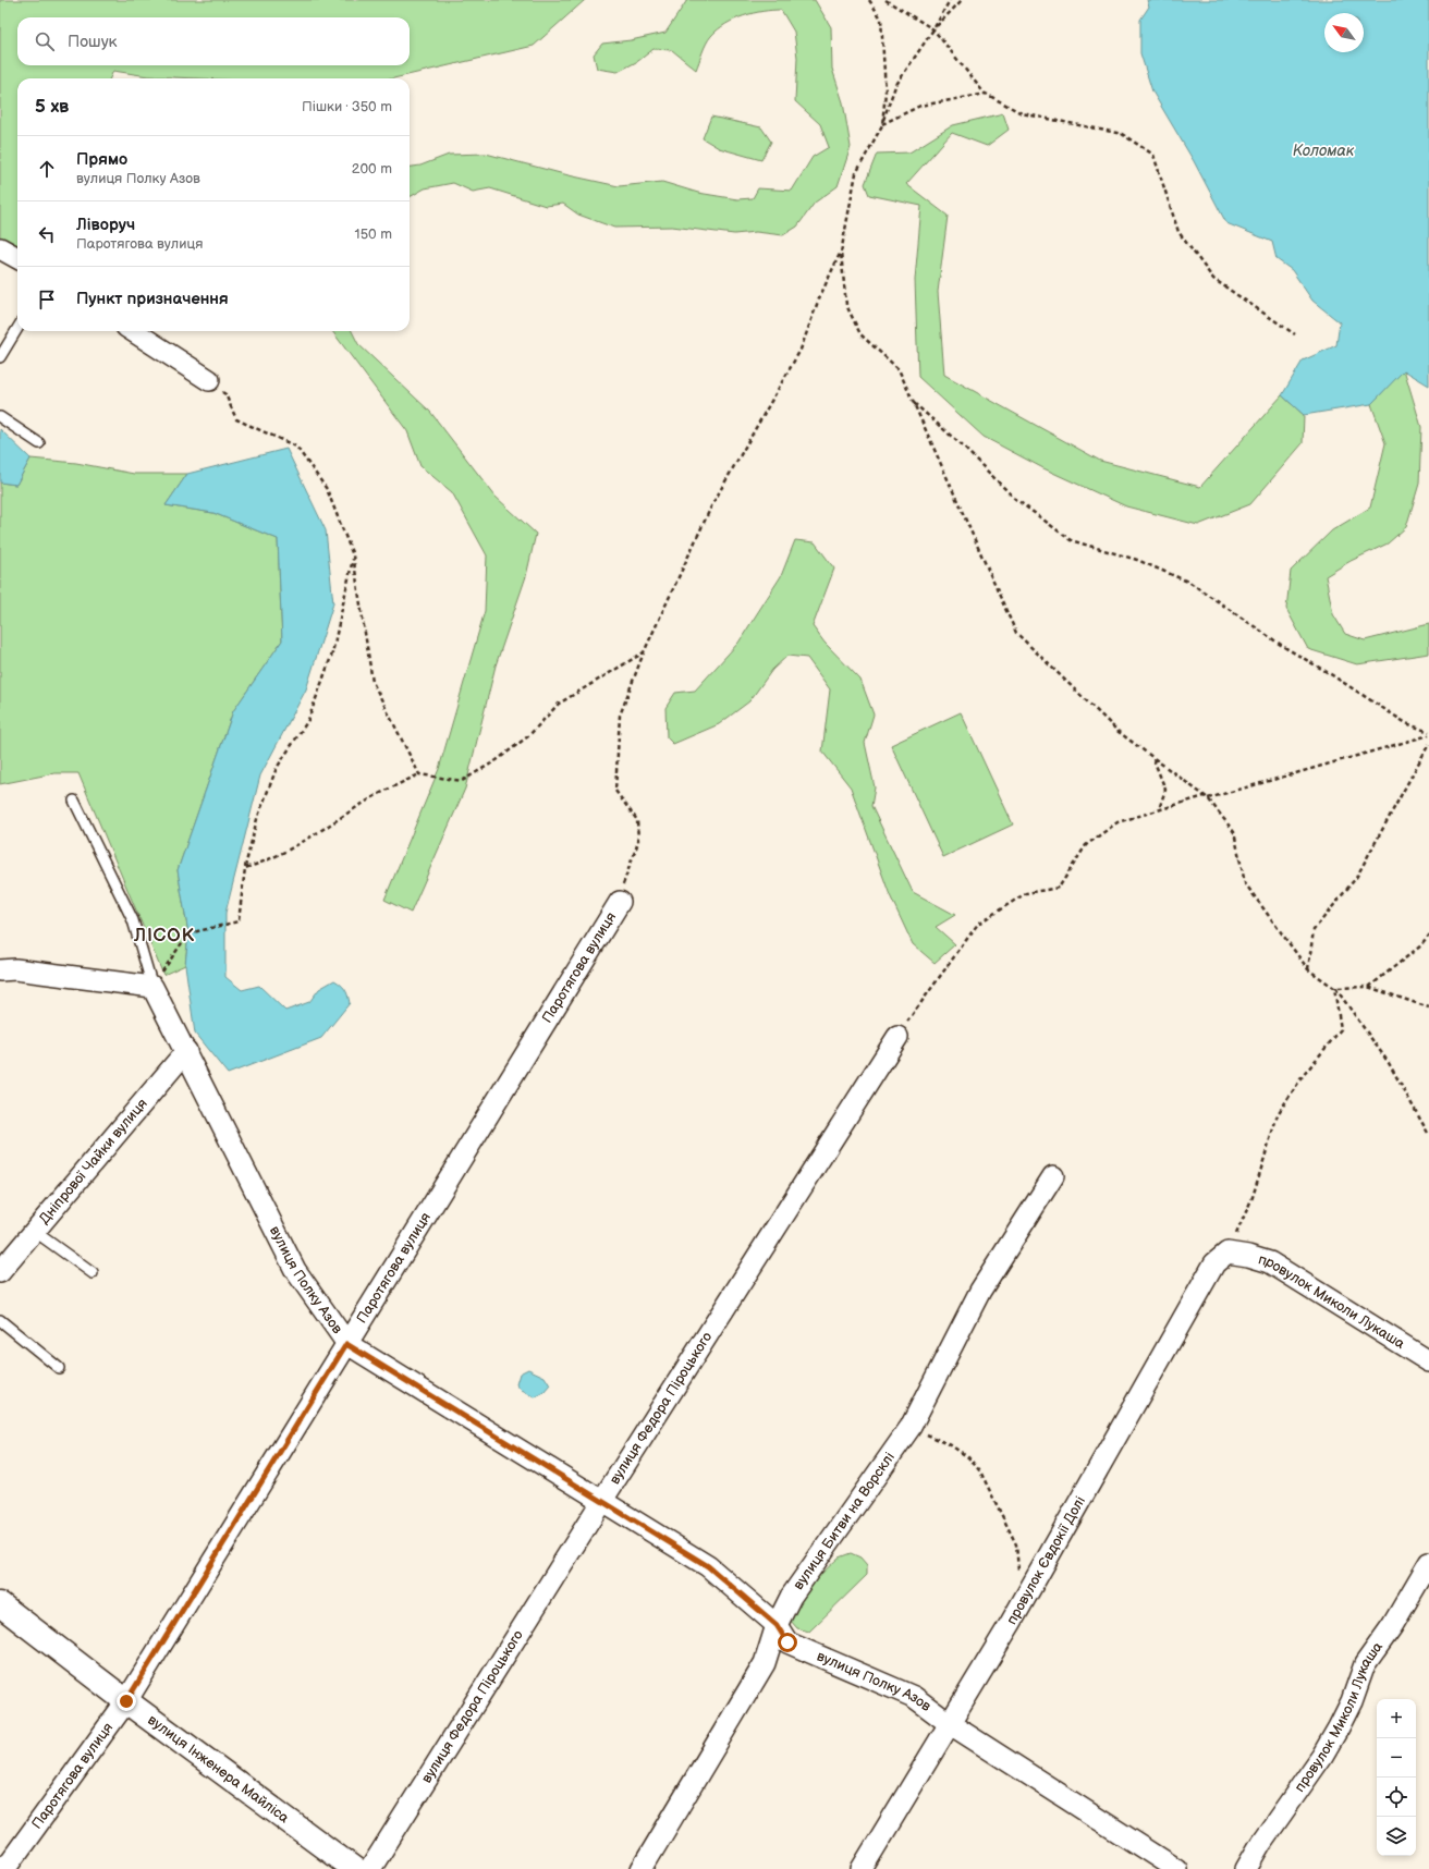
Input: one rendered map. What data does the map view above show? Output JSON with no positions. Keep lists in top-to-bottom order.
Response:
{
  "streets": {
    "street": [
      "Паротягова вулиця",
      "Дніпрової Чайки вулиця",
      "вулиця Полку Азов",
      "провулок Миколи Лукаша",
      "вулиця Федора Піроцького",
      "вулиця Битви на Ворсклі",
      "провулок Євдокії Долі",
      "вулиця Інженера Майліса"
    ]
  },
  "crossings": [
    ["Паротягова вулиця", "вулиця Полку Азов"],
    ["Паротягова вулиця", "вулиця Інженера Майліса"],
    ["Дніпрової Чайки вулиця", "вулиця Полку Азов"],
    ["вулиця Полку Азов", "вулиця Федора Піроцького"],
    ["вулиця Полку Азов", "вулиця Битви на Ворсклі"],
    ["вулиця Полку Азов", "провулок Євдокії Долі"],
    ["провулок Миколи Лукаша", "провулок Євдокії Долі"]
  ],
  "districts": ["ЛІСОК"],
  "water": ["Коломак"],
  "north": "top left",
  "page": {
    "search": "Пошук",
    "heading": ["5 хв", "Пішки · 350 m"],
    "list": [
      ["Прямо", "вулиця Полку Азов", "200 m"],
      ["Ліворуч", "Паротягова вулиця", "150 m"],
      "Пункт призначення"
    ],
    "map_buttons": ["+", "−"]
  }
}
